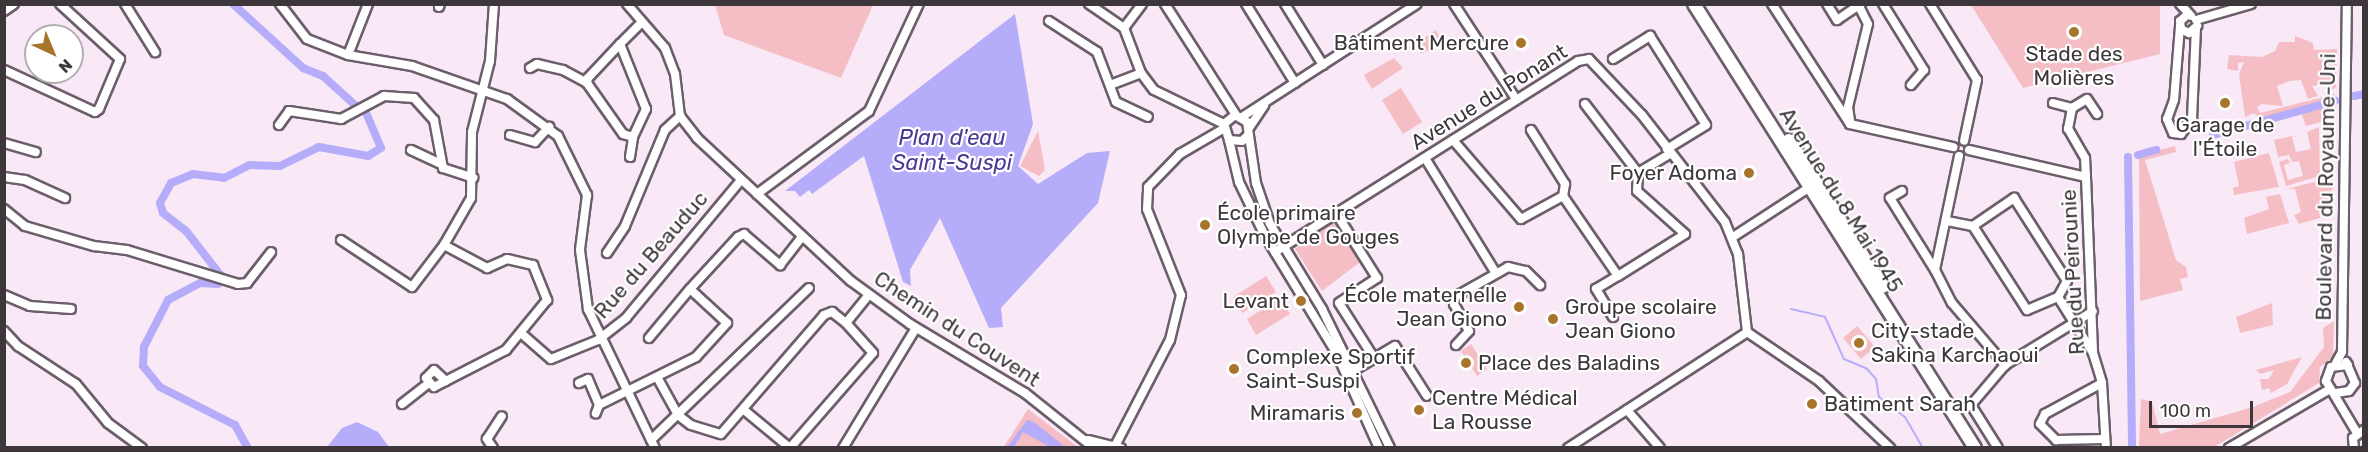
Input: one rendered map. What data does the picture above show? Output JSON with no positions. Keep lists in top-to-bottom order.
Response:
{
  "streets": {
    "main road": ["Avenue du 8 Mai 1945"],
    "street": [
      "Avenue du Ponant",
      "Boulevard du Royaume-Uni",
      "Rue du Beauduc",
      "Rue du Peirounie",
      "Chemin du Couvent"
    ]
  },
  "crossings": [
    ["Rue du Beauduc", "Chemin du Couvent"]
  ],
  "water": ["Plan d'eau Saint-Suspi"],
  "places": [
    "Stade des Molières",
    "Bâtiment Mercure",
    "Garage de l'Étoile",
    "Foyer Adoma",
    "École primaire Olympe de Gouges",
    "Levant",
    "École maternelle Jean Giono",
    "Groupe scolaire Jean Giono",
    "City-stade Sakina Karchaoui",
    "Place des Baladins",
    "Complexe Sportif Saint-Suspi",
    "Batiment Sarah",
    "Centre Médical La Rousse",
    "Miramaris"
  ],
  "scale_bar": "100 m",
  "north": "bottom right"
}
